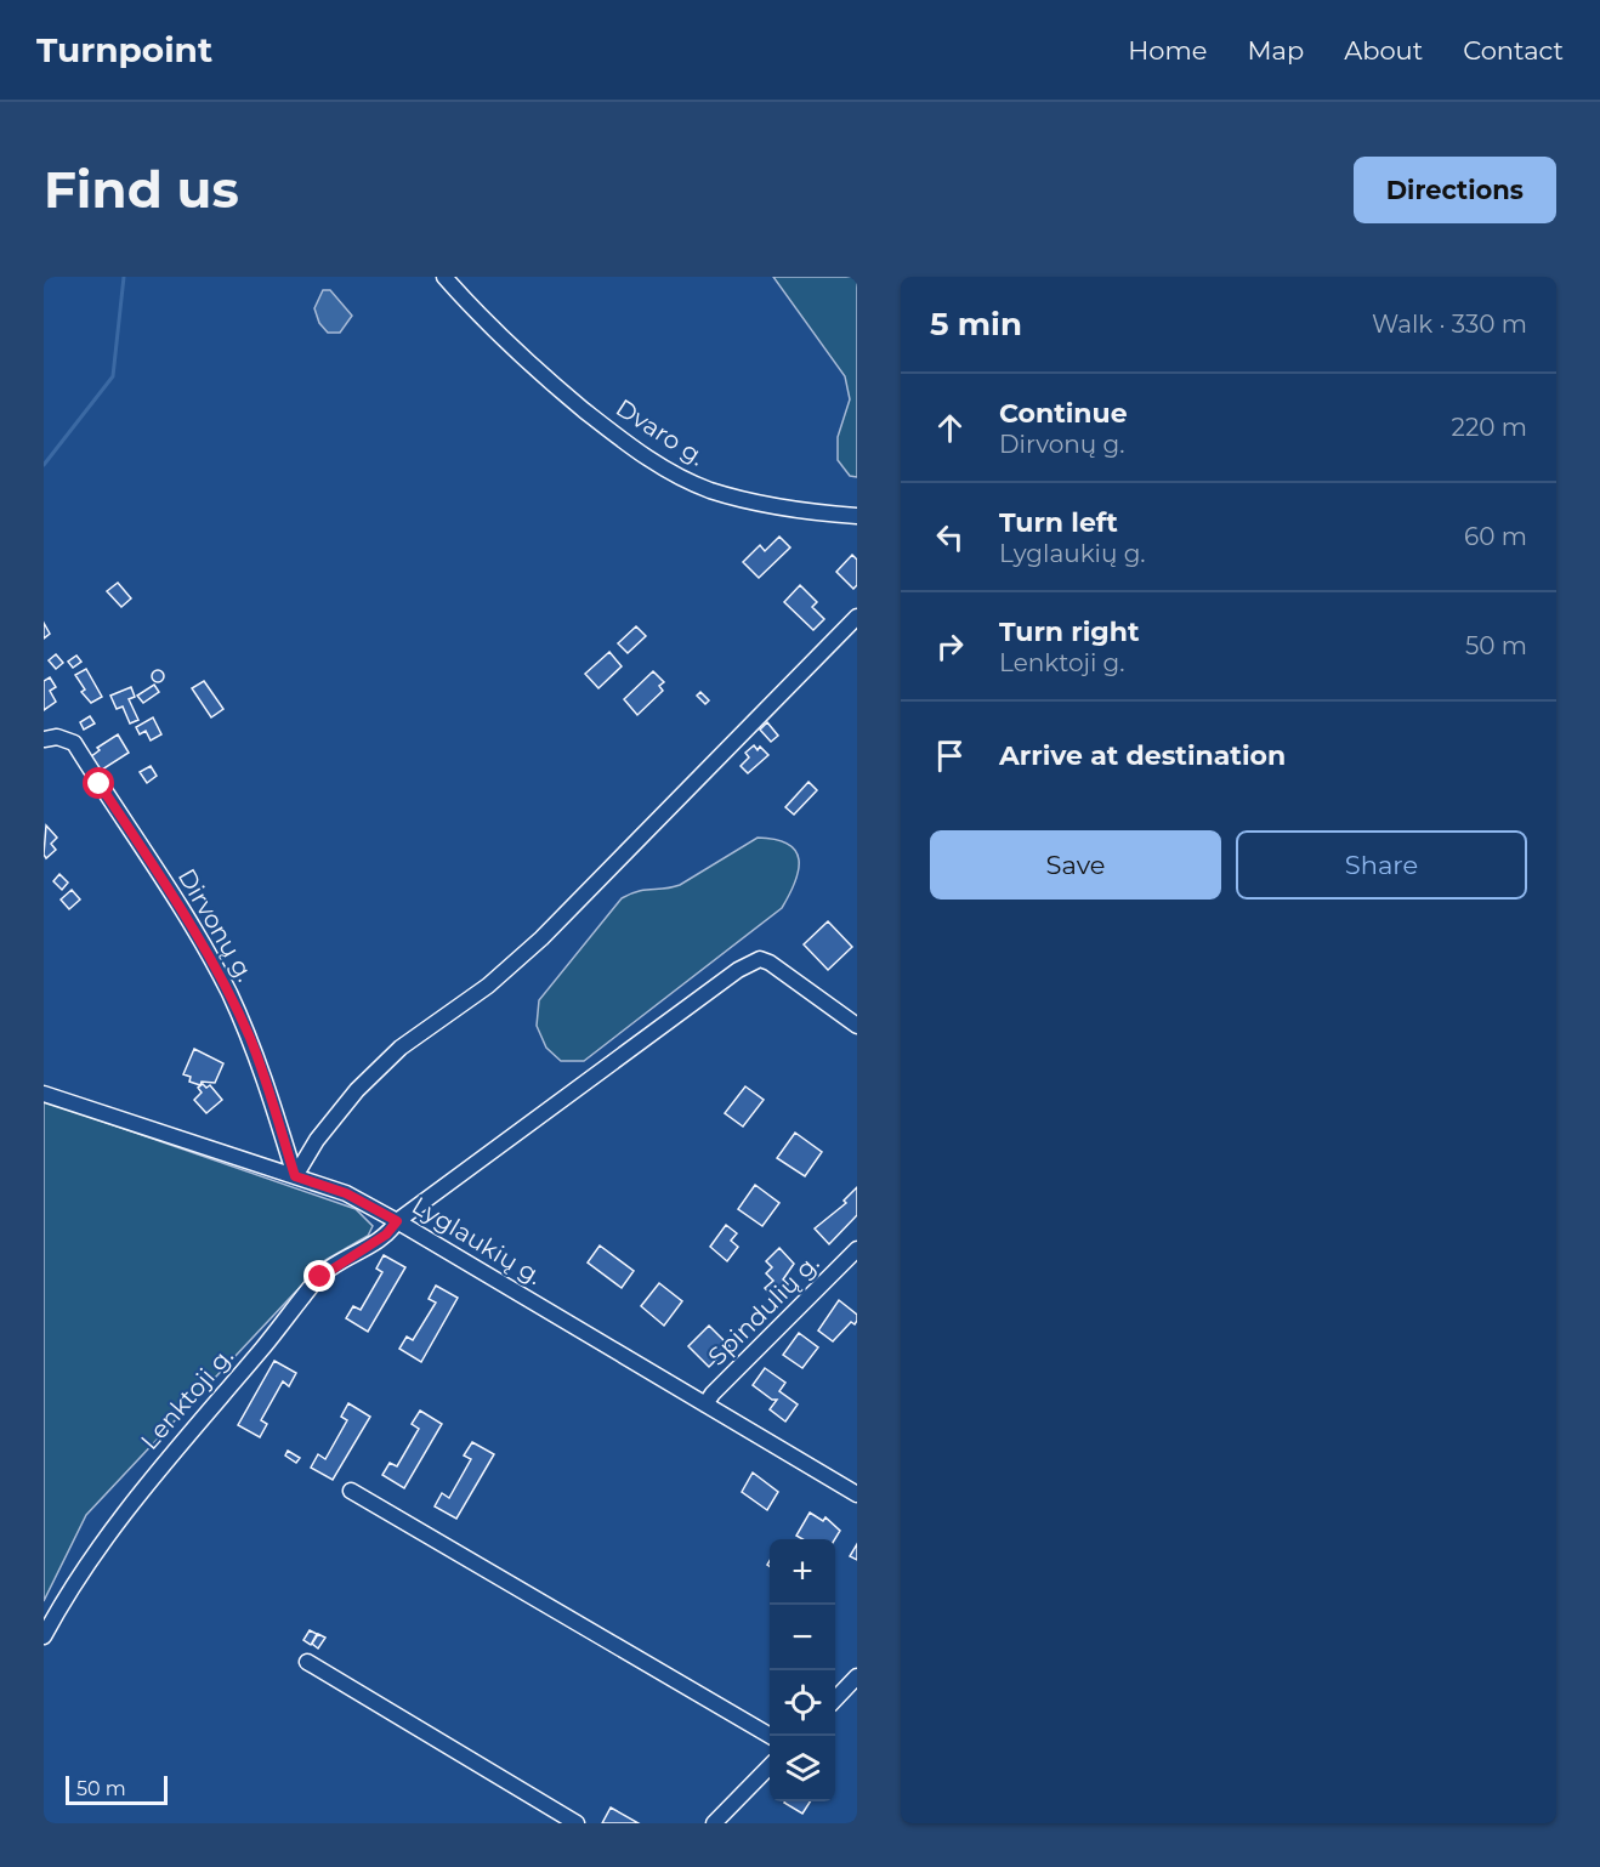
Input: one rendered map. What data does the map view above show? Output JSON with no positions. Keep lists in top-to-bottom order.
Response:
{
  "streets": {
    "street": [
      "Dvaro g.",
      "Dirvonų g.",
      "Lyglaukių g.",
      "Spindulių g.",
      "Lenktoji g."
    ]
  },
  "crossings": [
    ["Dirvonų g.", "Lyglaukių g."],
    ["Lyglaukių g.", "Spindulių g."],
    ["Lyglaukių g.", "Lenktoji g."]
  ],
  "scale_bar": "50 m",
  "page": {
    "header": "Turnpoint",
    "nav": [
      "Home",
      "Map",
      "About",
      "Contact"
    ],
    "buttons": [
      "Directions",
      ["Save", "Share"]
    ],
    "title": "Find us",
    "heading": ["5 min", "Walk · 330 m"],
    "list": [
      ["Continue", "Dirvonų g.", "220 m"],
      ["Turn left", "Lyglaukių g.", "60 m"],
      ["Turn right", "Lenktoji g.", "50 m"],
      "Arrive at destination"
    ],
    "map_buttons": ["+", "−"],
    "scale": "50 m"
  }
}
